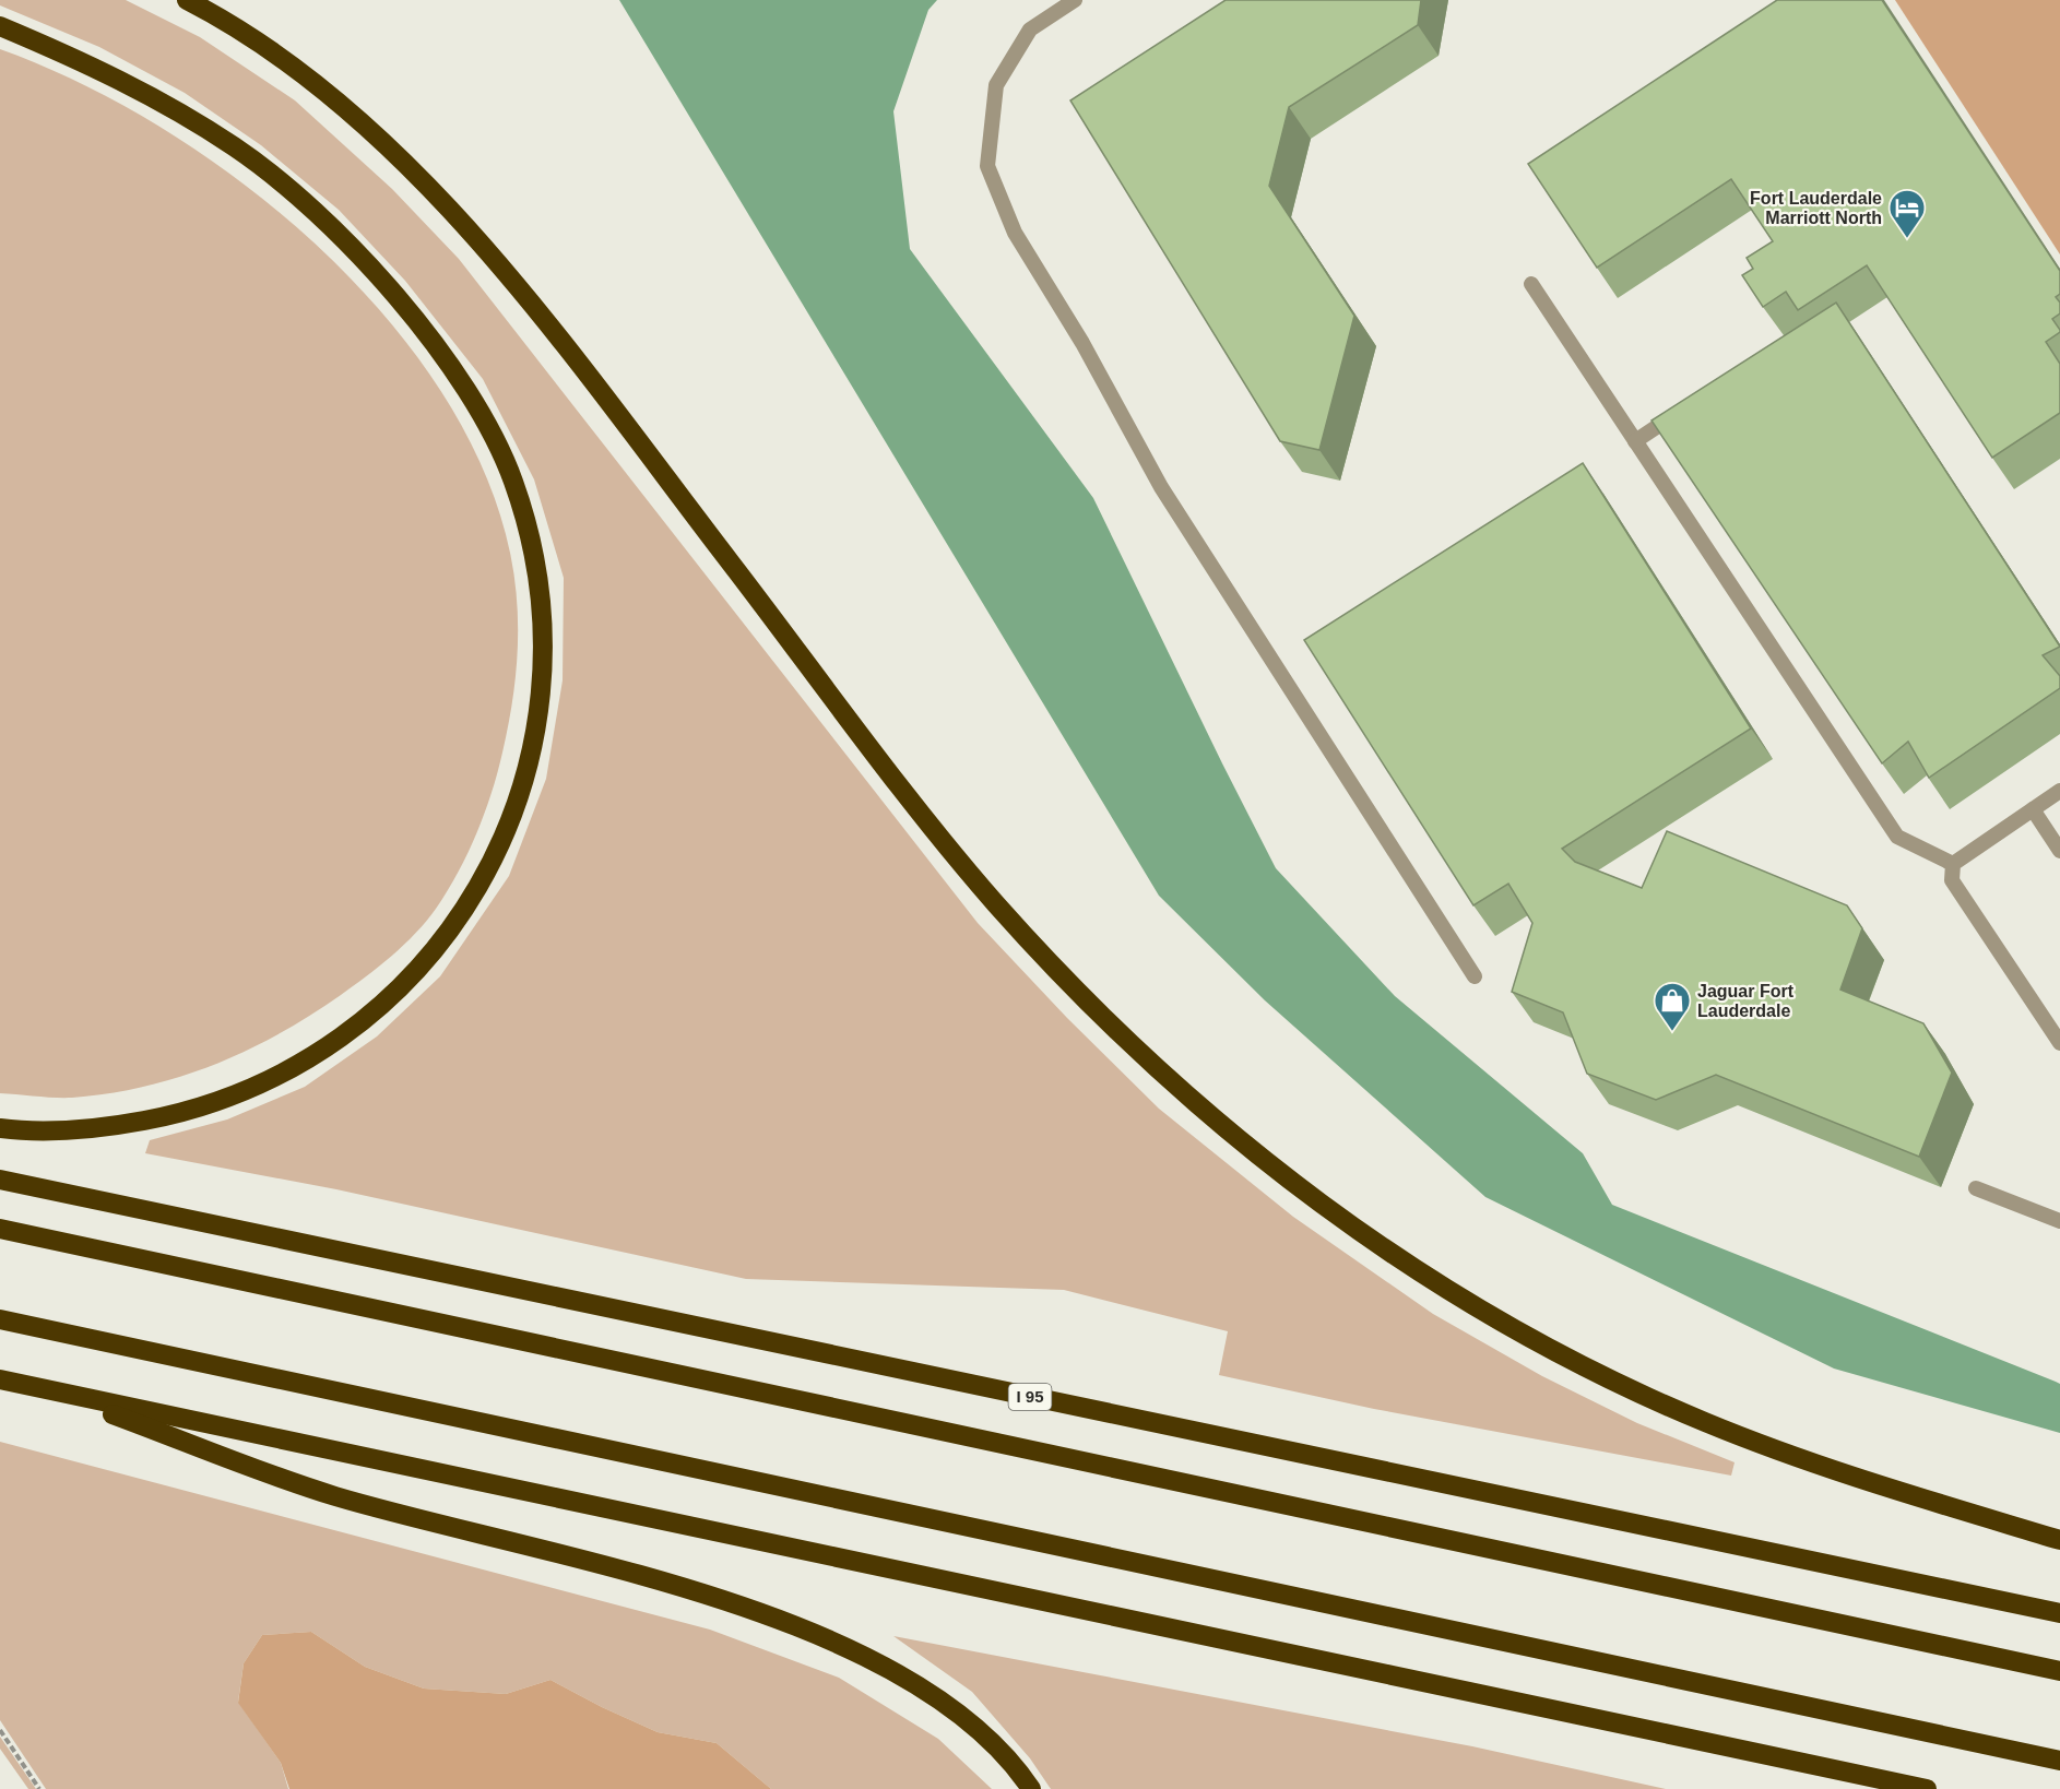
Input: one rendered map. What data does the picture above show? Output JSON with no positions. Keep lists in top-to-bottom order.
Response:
{
  "streets": {
    "highway": ["I 95"]
  },
  "places": {
    "hotel": ["Fort Lauderdale Marriott North"],
    "shop": ["Jaguar Fort Lauderdale"]
  }
}
